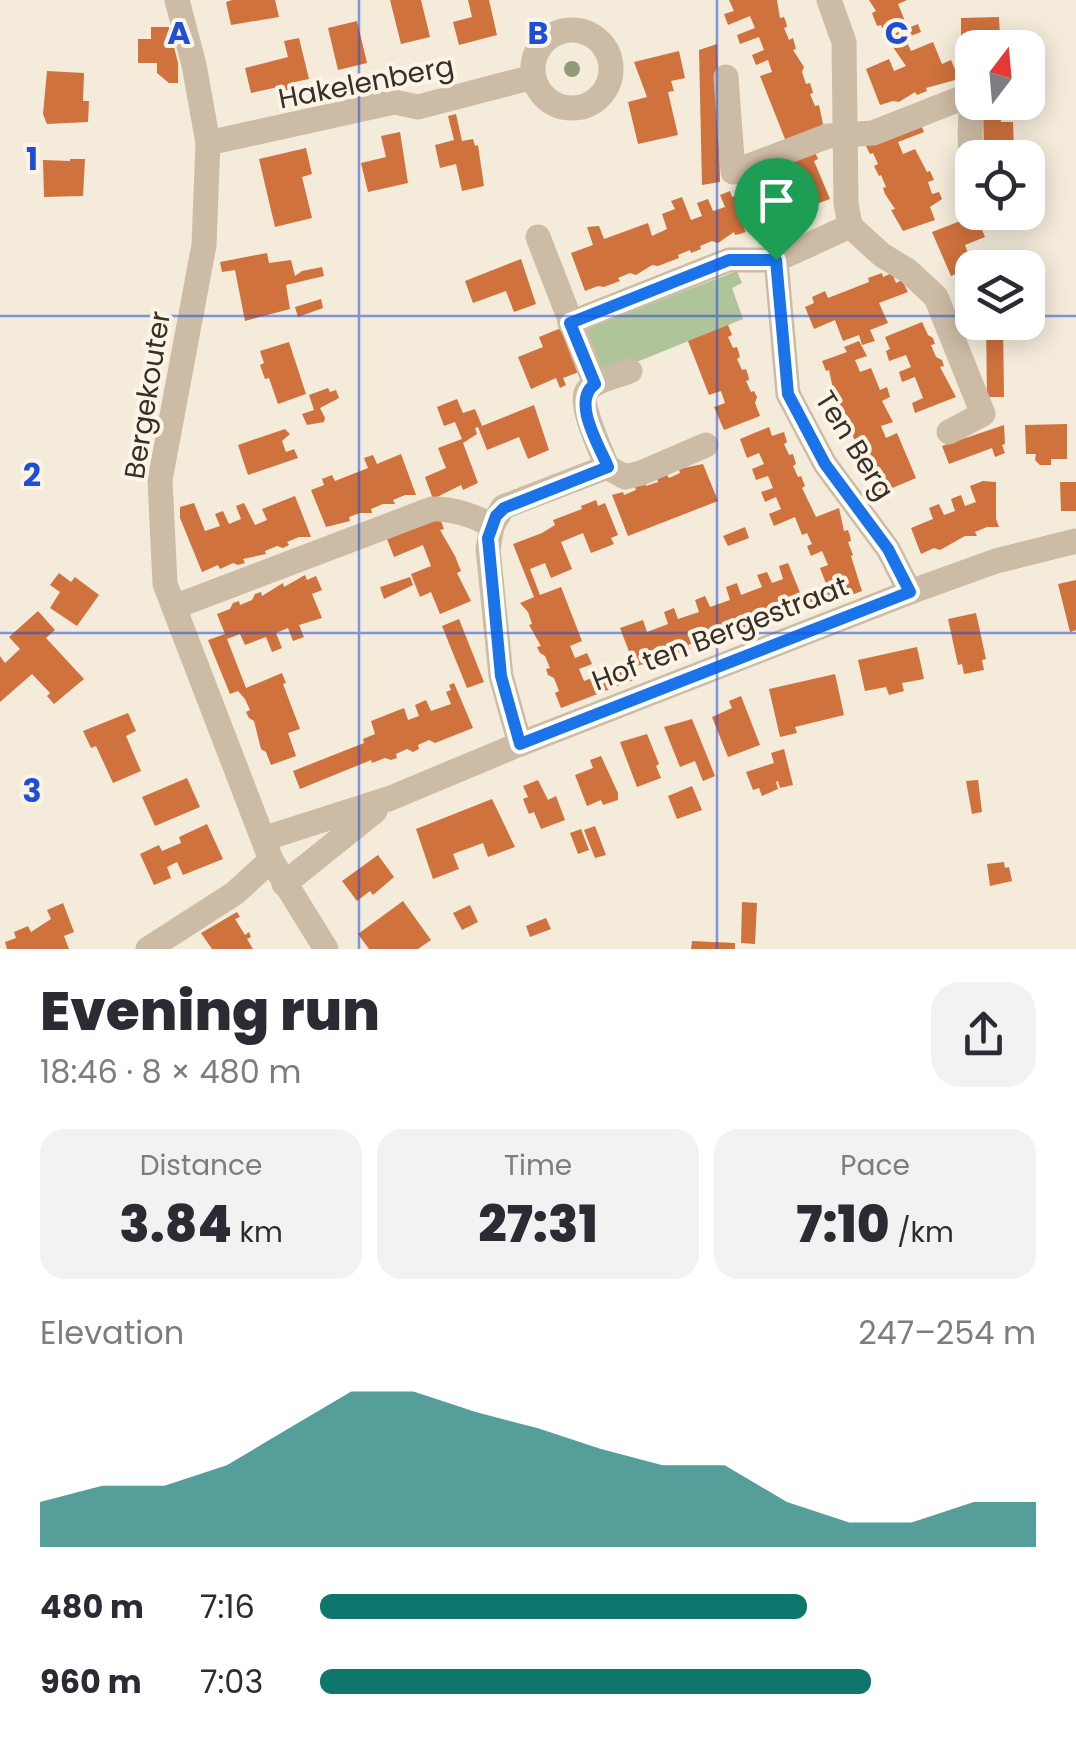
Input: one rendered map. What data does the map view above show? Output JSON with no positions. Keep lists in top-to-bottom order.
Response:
{
  "streets": {
    "street": [
      "Hakelenberg",
      "Bergekouter",
      "Ten Berg",
      "Hof ten Bergestraat"
    ]
  },
  "crossings": [
    ["Hakelenberg", "Bergekouter"],
    ["Bergekouter", "Hof ten Bergestraat"],
    ["Ten Berg", "Hof ten Bergestraat"]
  ],
  "north": "top",
  "page": {
    "heading": ["Evening run", "18:46 · 8 × 480 m"],
    "stats": [
      ["Distance", "3.84 km"],
      ["Time", "27:31"],
      ["Pace", "7:10 /km"]
    ],
    "chart": ["Elevation", "247–254 m"],
    "list": [
      {
        "name": "480 m",
        "note": "7:16"
      },
      {
        "name": "960 m",
        "note": "7:03"
      }
    ]
  },
  "grid": {
    "columns": ["A", "B", "C"],
    "rows": ["1", "2", "3"]
  }
}
